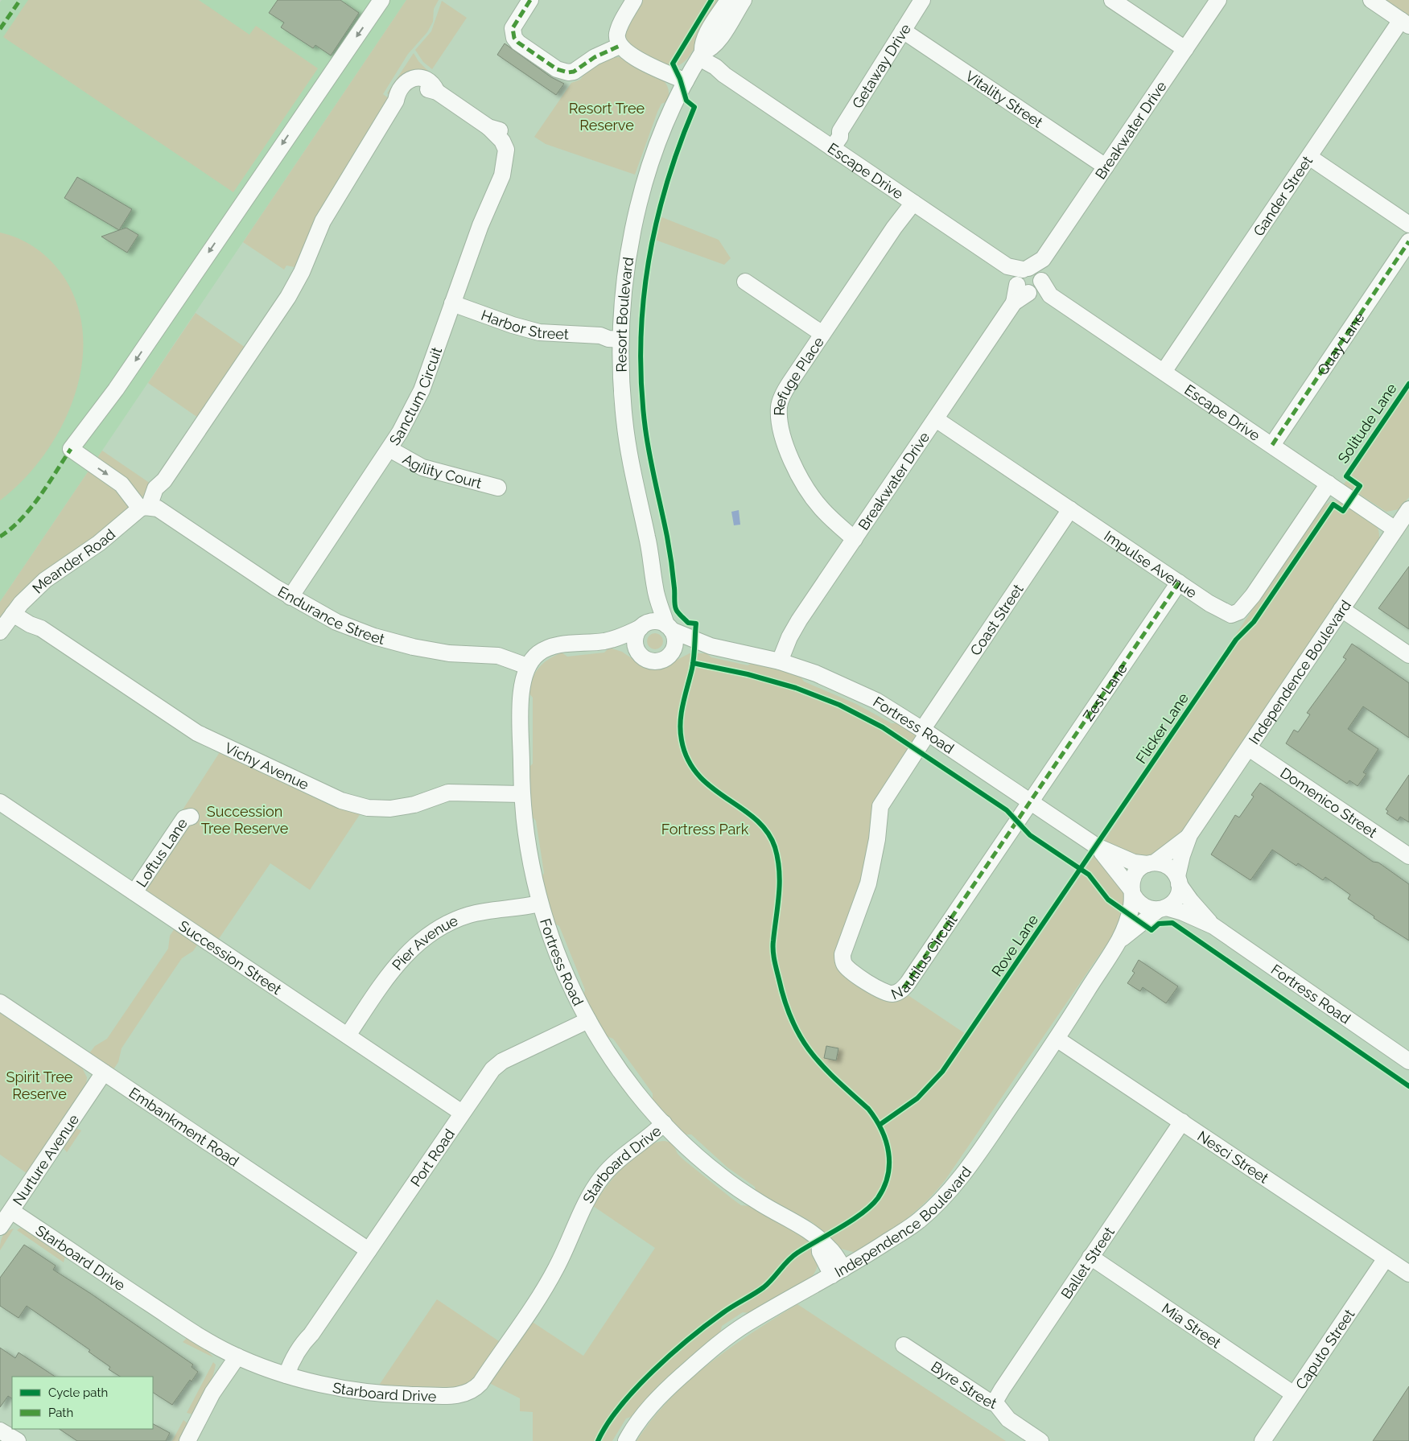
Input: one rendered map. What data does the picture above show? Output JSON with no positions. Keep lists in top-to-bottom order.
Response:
{
  "streets": {
    "street": [
      "Getaway Drive",
      "Vitality Street",
      "Breakwater Drive",
      "Escape Drive",
      "Gander Street",
      "Resort Boulevard",
      "Harbor Street",
      "Quay Lane",
      "Refuge Place",
      "Sanctum Circuit",
      "Agility Court",
      "Meander Road",
      "Impulse Avenue",
      "Endurance Street",
      "Coast Street",
      "Independence Boulevard",
      "Zest Lane",
      "Fortress Road",
      "Vichy Avenue",
      "Domenico Street",
      "Loftus Lane",
      "Pier Avenue",
      "Nautilus Circuit",
      "Succession Street",
      "Embankment Road",
      "Nesci Street",
      "Port Road",
      "Nurture Avenue",
      "Starboard Drive",
      "Ballet Street",
      "Mia Street",
      "Caputo Street",
      "Byre Street"
    ],
    "cycle path": ["Solitude Lane"]
  },
  "crossings": [
    ["Getaway Drive", "Vitality Street"],
    ["Getaway Drive", "Escape Drive"],
    ["Vitality Street", "Breakwater Drive"],
    ["Breakwater Drive", "Escape Drive"],
    ["Breakwater Drive", "Refuge Place"],
    ["Breakwater Drive", "Impulse Avenue"],
    ["Breakwater Drive", "Fortress Road"],
    ["Escape Drive", "Gander Street"],
    ["Escape Drive", "Resort Boulevard"],
    ["Escape Drive", "Quay Lane"],
    ["Escape Drive", "Refuge Place"],
    ["Escape Drive", "Impulse Avenue"],
    ["Escape Drive", "Independence Boulevard"],
    ["Resort Boulevard", "Harbor Street"],
    ["Resort Boulevard", "Fortress Road"],
    ["Harbor Street", "Sanctum Circuit"],
    ["Sanctum Circuit", "Agility Court"],
    ["Sanctum Circuit", "Meander Road"],
    ["Sanctum Circuit", "Endurance Street"],
    ["Meander Road", "Endurance Street"],
    ["Meander Road", "Vichy Avenue"],
    ["Impulse Avenue", "Coast Street"],
    ["Impulse Avenue", "Zest Lane"],
    ["Endurance Street", "Fortress Road"],
    ["Coast Street", "Fortress Road"],
    ["Coast Street", "Nautilus Circuit"],
    ["Independence Boulevard", "Fortress Road"],
    ["Independence Boulevard", "Domenico Street"],
    ["Independence Boulevard", "Nesci Street"],
    ["Zest Lane", "Fortress Road"],
    ["Zest Lane", "Nautilus Circuit"],
    ["Fortress Road", "Vichy Avenue"],
    ["Fortress Road", "Pier Avenue"],
    ["Fortress Road", "Nautilus Circuit"],
    ["Fortress Road", "Port Road"],
    ["Fortress Road", "Starboard Drive"],
    ["Loftus Lane", "Succession Street"],
    ["Pier Avenue", "Succession Street"],
    ["Succession Street", "Port Road"],
    ["Embankment Road", "Port Road"],
    ["Embankment Road", "Nurture Avenue"],
    ["Nesci Street", "Ballet Street"],
    ["Nesci Street", "Caputo Street"],
    ["Port Road", "Starboard Drive"],
    ["Nurture Avenue", "Starboard Drive"],
    ["Ballet Street", "Mia Street"],
    ["Ballet Street", "Byre Street"],
    ["Mia Street", "Caputo Street"]
  ],
  "one_way": ["Endurance Street"],
  "parks": [
    "Resort Tree Reserve",
    "Succession Tree Reserve",
    "Fortress Park",
    "Spirit Tree Reserve"
  ],
  "legend": ["Cycle path", "Path"]
}
